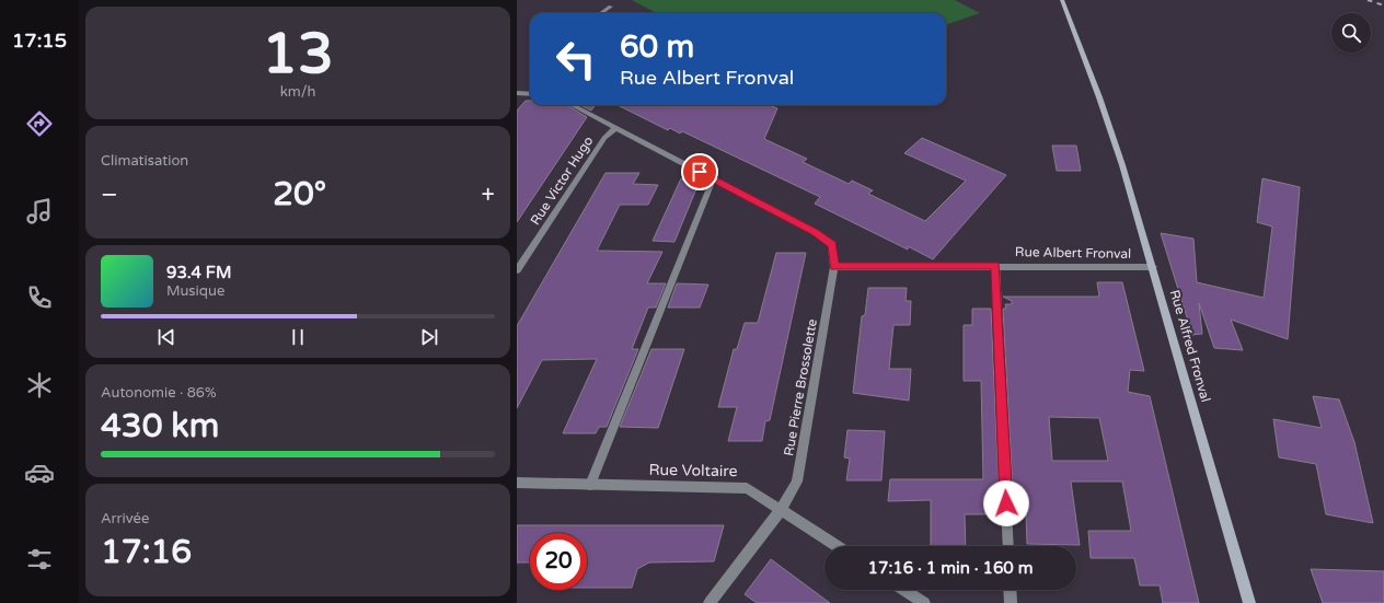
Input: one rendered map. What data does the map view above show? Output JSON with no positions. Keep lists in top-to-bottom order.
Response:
{
  "streets": {
    "street": [
      "Rue Victor Hugo",
      "Rue Albert Fronval",
      "Rue Alfred Fronval",
      "Rue Pierre Brossolette",
      "Rue Voltaire"
    ]
  },
  "crossings": [
    ["Rue Victor Hugo", "Rue Pierre Brossolette"],
    ["Rue Albert Fronval", "Rue Alfred Fronval"],
    ["Rue Albert Fronval", "Rue Pierre Brossolette"],
    ["Rue Pierre Brossolette", "Rue Voltaire"]
  ],
  "page": {
    "tabs": "17:15",
    "tile": [
      ["13", "km/h"],
      "Climatisation",
      ["Autonomie · 86%", "430 km"],
      ["Arrivée", "17:16"]
    ],
    "turn": ["60 m", "Rue Albert Fronval"],
    "heat": ["−", "20°", "+"],
    "song": ["93.4 FM", "Musique"],
    "limit": "20",
    "trip": "17:16 · 1 min · 160 m"
  }
}
